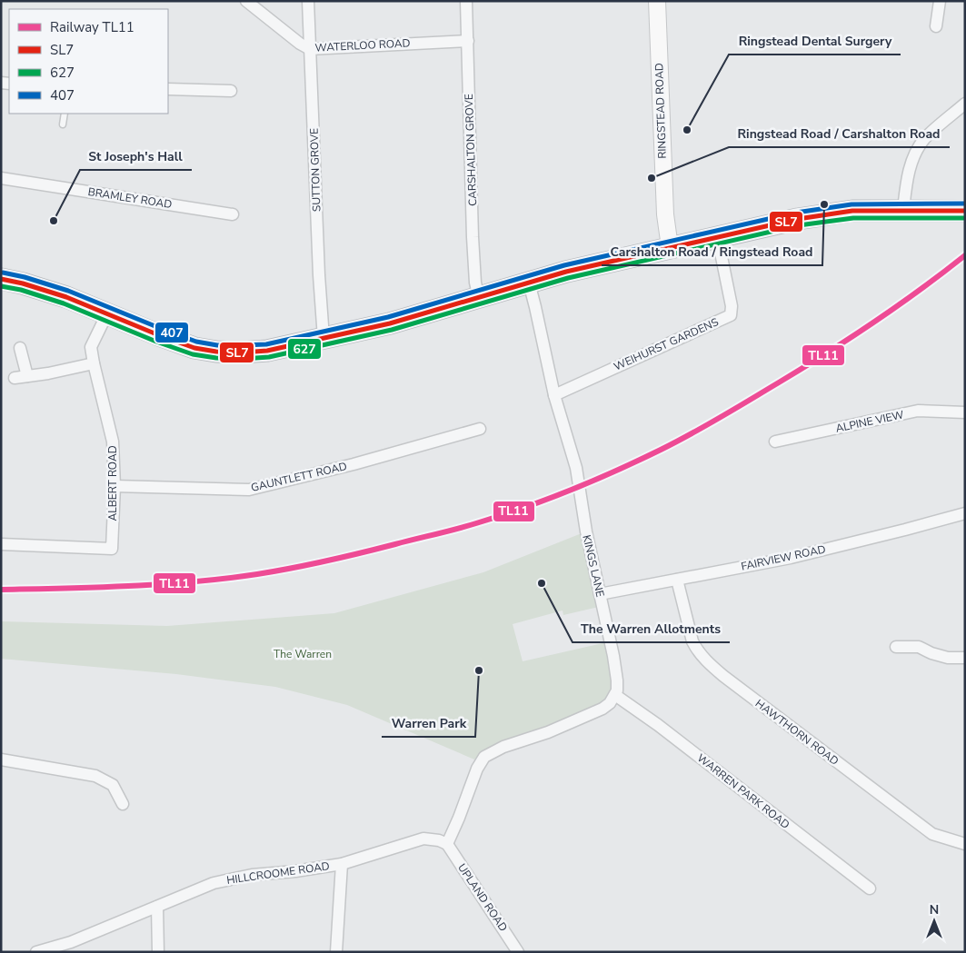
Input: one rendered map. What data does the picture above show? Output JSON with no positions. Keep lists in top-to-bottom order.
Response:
{
  "streets": {
    "street": [
      "WATERLOO ROAD",
      "RINGSTEAD ROAD",
      "CARSHALTON GROVE",
      "SUTTON GROVE",
      "BRAMLEY ROAD",
      "WEIHURST GARDENS",
      "ALPINE VIEW",
      "GAUNTLETT ROAD",
      "ALBERT ROAD",
      "FAIRVIEW ROAD",
      "KINGS LANE",
      "HAWTHORN ROAD",
      "WARREN PARK ROAD",
      "HILLCROOME ROAD",
      "UPLAND ROAD"
    ]
  },
  "crossings": [
    ["WATERLOO ROAD", "CARSHALTON GROVE"],
    ["WATERLOO ROAD", "SUTTON GROVE"],
    ["WEIHURST GARDENS", "KINGS LANE"],
    ["GAUNTLETT ROAD", "ALBERT ROAD"],
    ["FAIRVIEW ROAD", "KINGS LANE"],
    ["FAIRVIEW ROAD", "HAWTHORN ROAD"],
    ["KINGS LANE", "WARREN PARK ROAD"],
    ["HILLCROOME ROAD", "UPLAND ROAD"]
  ],
  "parks": ["The Warren"],
  "places": [
    "Ringstead Dental Surgery",
    "Ringstead Road / Carshalton Road",
    "Carshalton Road / Ringstead Road",
    "St Joseph's Hall",
    "The Warren Allotments",
    "Warren Park"
  ],
  "lines": [
    "transit line 407",
    "transit line SL7",
    "transit line 627",
    "rail line TL11"
  ],
  "legend": [
    "Railway TL11",
    "SL7",
    "627",
    "407"
  ],
  "north": "top"
}
